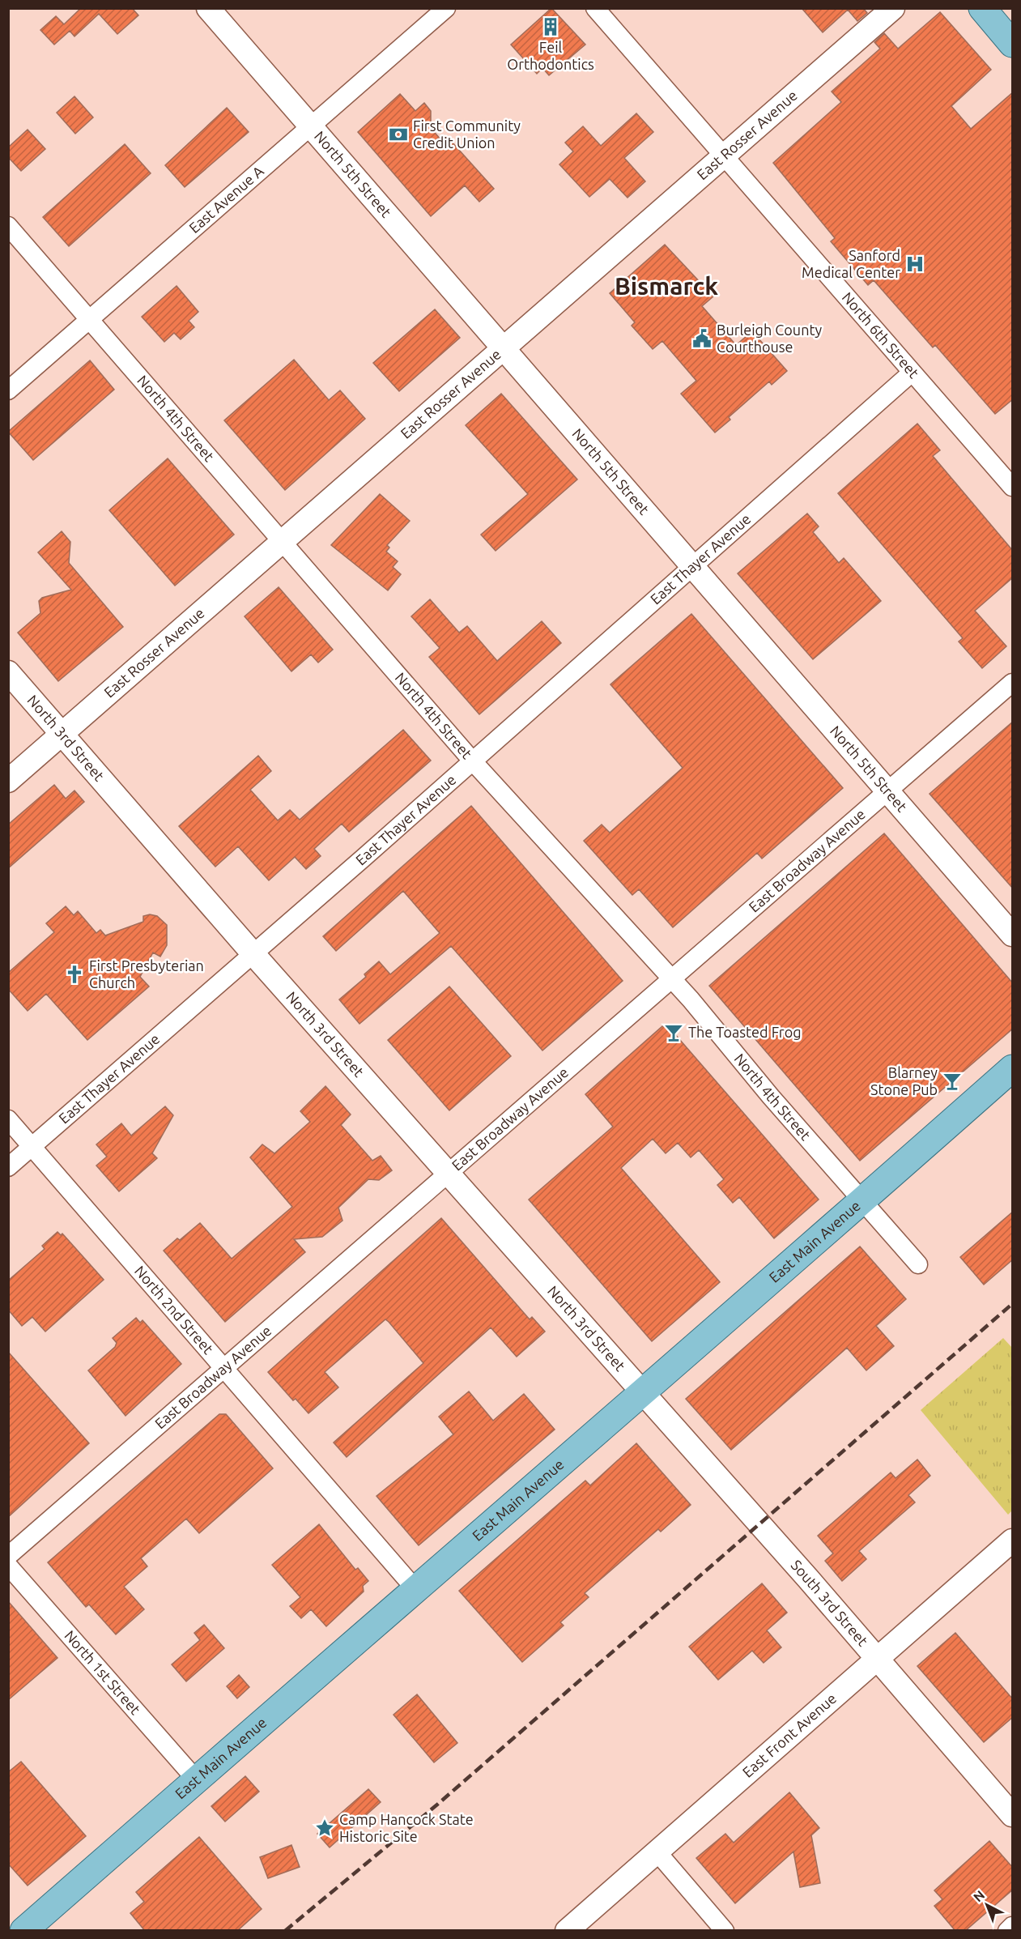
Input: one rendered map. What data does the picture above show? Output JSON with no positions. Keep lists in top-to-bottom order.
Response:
{
  "streets": {
    "main road": ["East Main Avenue"],
    "street": [
      "East Rosser Avenue",
      "North 5th Street",
      "East Avenue A",
      "North 6th Street",
      "North 4th Street",
      "East Thayer Avenue",
      "North 3rd Street",
      "East Broadway Avenue",
      "North 2nd Street",
      "South 3rd Street",
      "North 1st Street",
      "East Front Avenue"
    ]
  },
  "crossings": [
    ["East Rosser Avenue", "North 5th Street"],
    ["East Rosser Avenue", "North 6th Street"],
    ["East Rosser Avenue", "North 4th Street"],
    ["East Rosser Avenue", "North 3rd Street"],
    ["North 5th Street", "East Avenue A"],
    ["North 5th Street", "East Thayer Avenue"],
    ["North 5th Street", "East Broadway Avenue"],
    ["East Avenue A", "North 4th Street"],
    ["North 6th Street", "East Thayer Avenue"],
    ["North 4th Street", "East Thayer Avenue"],
    ["North 4th Street", "East Broadway Avenue"],
    ["North 4th Street", "East Main Avenue"],
    ["East Thayer Avenue", "North 3rd Street"],
    ["East Thayer Avenue", "North 2nd Street"],
    ["North 3rd Street", "East Broadway Avenue"],
    ["North 3rd Street", "East Main Avenue"],
    ["North 3rd Street", "South 3rd Street"],
    ["East Broadway Avenue", "North 2nd Street"],
    ["East Main Avenue", "North 2nd Street"],
    ["East Main Avenue", "South 3rd Street"],
    ["East Main Avenue", "North 1st Street"],
    ["South 3rd Street", "East Front Avenue"]
  ],
  "districts": ["Bismarck"],
  "places": {
    "building": ["Feil Orthodontics"],
    "bank": ["First Community Credit Union"],
    "hospital": ["Sanford Medical Center"],
    "public building": ["Burleigh County Courthouse"],
    "church": ["First Presbyterian Church"],
    "bar": ["The Toasted Frog", "Blarney Stone Pub"],
    "place": ["Camp Hancock State Historic Site"]
  },
  "north": "top left"
}
